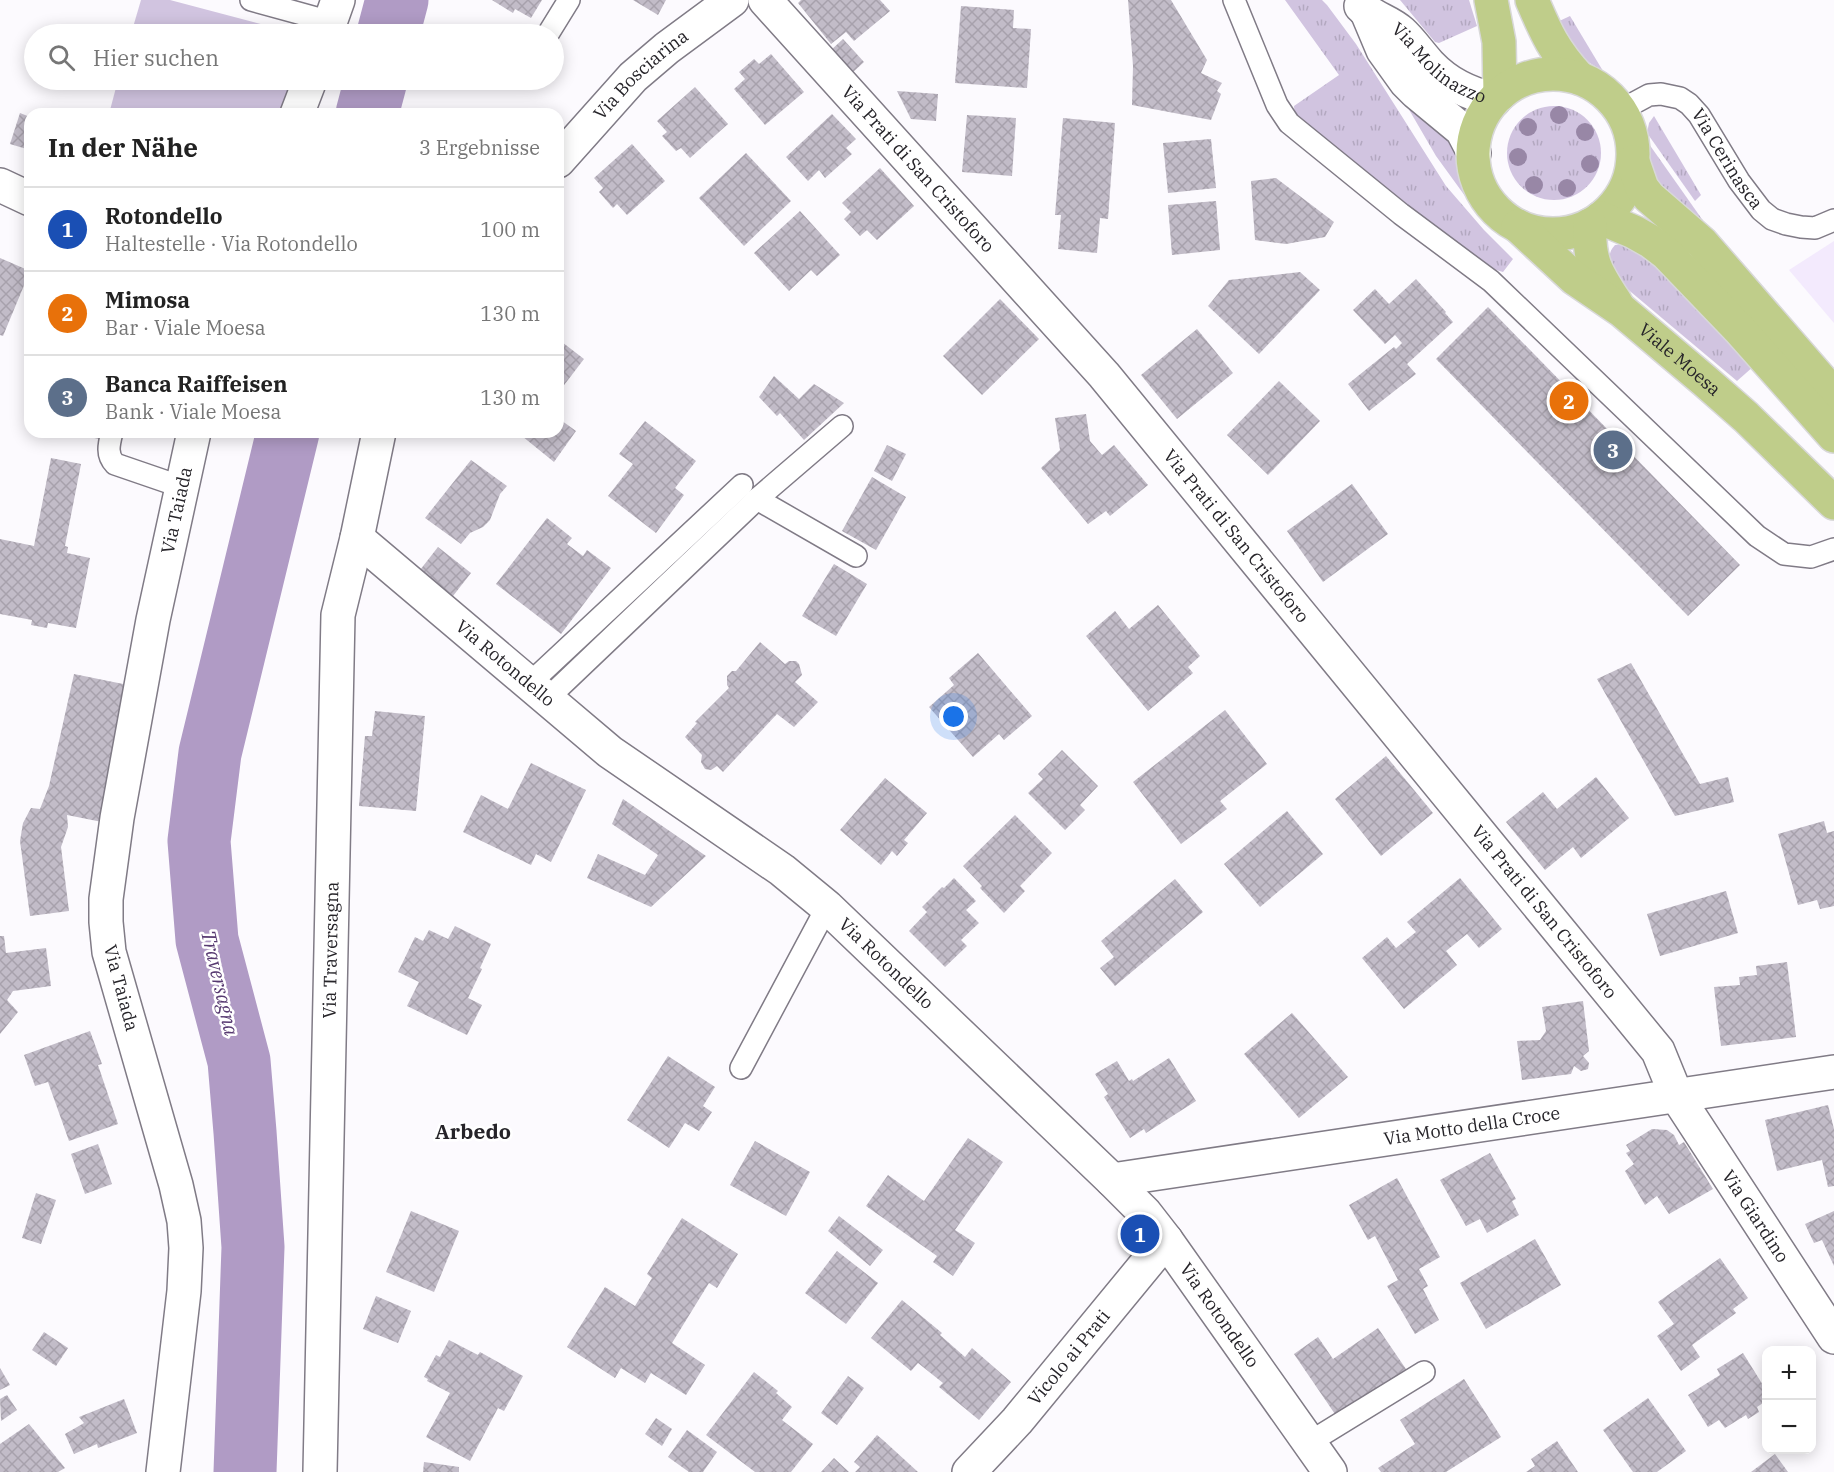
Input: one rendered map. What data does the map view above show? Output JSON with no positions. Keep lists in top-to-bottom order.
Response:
{
  "streets": {
    "main road": ["Viale Moesa"],
    "street": [
      "Via Molinazzo",
      "Via Bosciarina",
      "Via Prati di San Cristoforo",
      "Via Taiada",
      "Via Rotondello",
      "Via Traversagna",
      "Via Motto della Croce",
      "Via Giardino",
      "Vicolo ai Prati"
    ],
    "lane": ["Via Cerinasca"]
  },
  "crossings": [
    ["Via Molinazzo", "Via Cerinasca"],
    ["Via Molinazzo", "Viale Moesa"],
    ["Via Cerinasca", "Viale Moesa"],
    ["Via Prati di San Cristoforo", "Via Motto della Croce"],
    ["Via Prati di San Cristoforo", "Via Giardino"],
    ["Via Rotondello", "Via Traversagna"],
    ["Via Rotondello", "Via Motto della Croce"],
    ["Via Rotondello", "Vicolo ai Prati"],
    ["Via Motto della Croce", "Via Giardino"]
  ],
  "districts": ["Arbedo"],
  "water": ["Traversagna"],
  "page": {
    "search": "Hier suchen",
    "heading": ["In der Nähe", "3 Ergebnisse"],
    "list": [
      {
        "mark": "1",
        "name": "Rotondello",
        "note": "Haltestelle · Via Rotondello",
        "value": "100 m"
      },
      {
        "mark": "2",
        "name": "Mimosa",
        "note": "Bar · Viale Moesa",
        "value": "130 m"
      },
      {
        "mark": "3",
        "name": "Banca Raiffeisen",
        "note": "Bank · Viale Moesa",
        "value": "130 m"
      }
    ],
    "pins": ["2", "3", "1"],
    "map_buttons": ["+", "−"]
  }
}
